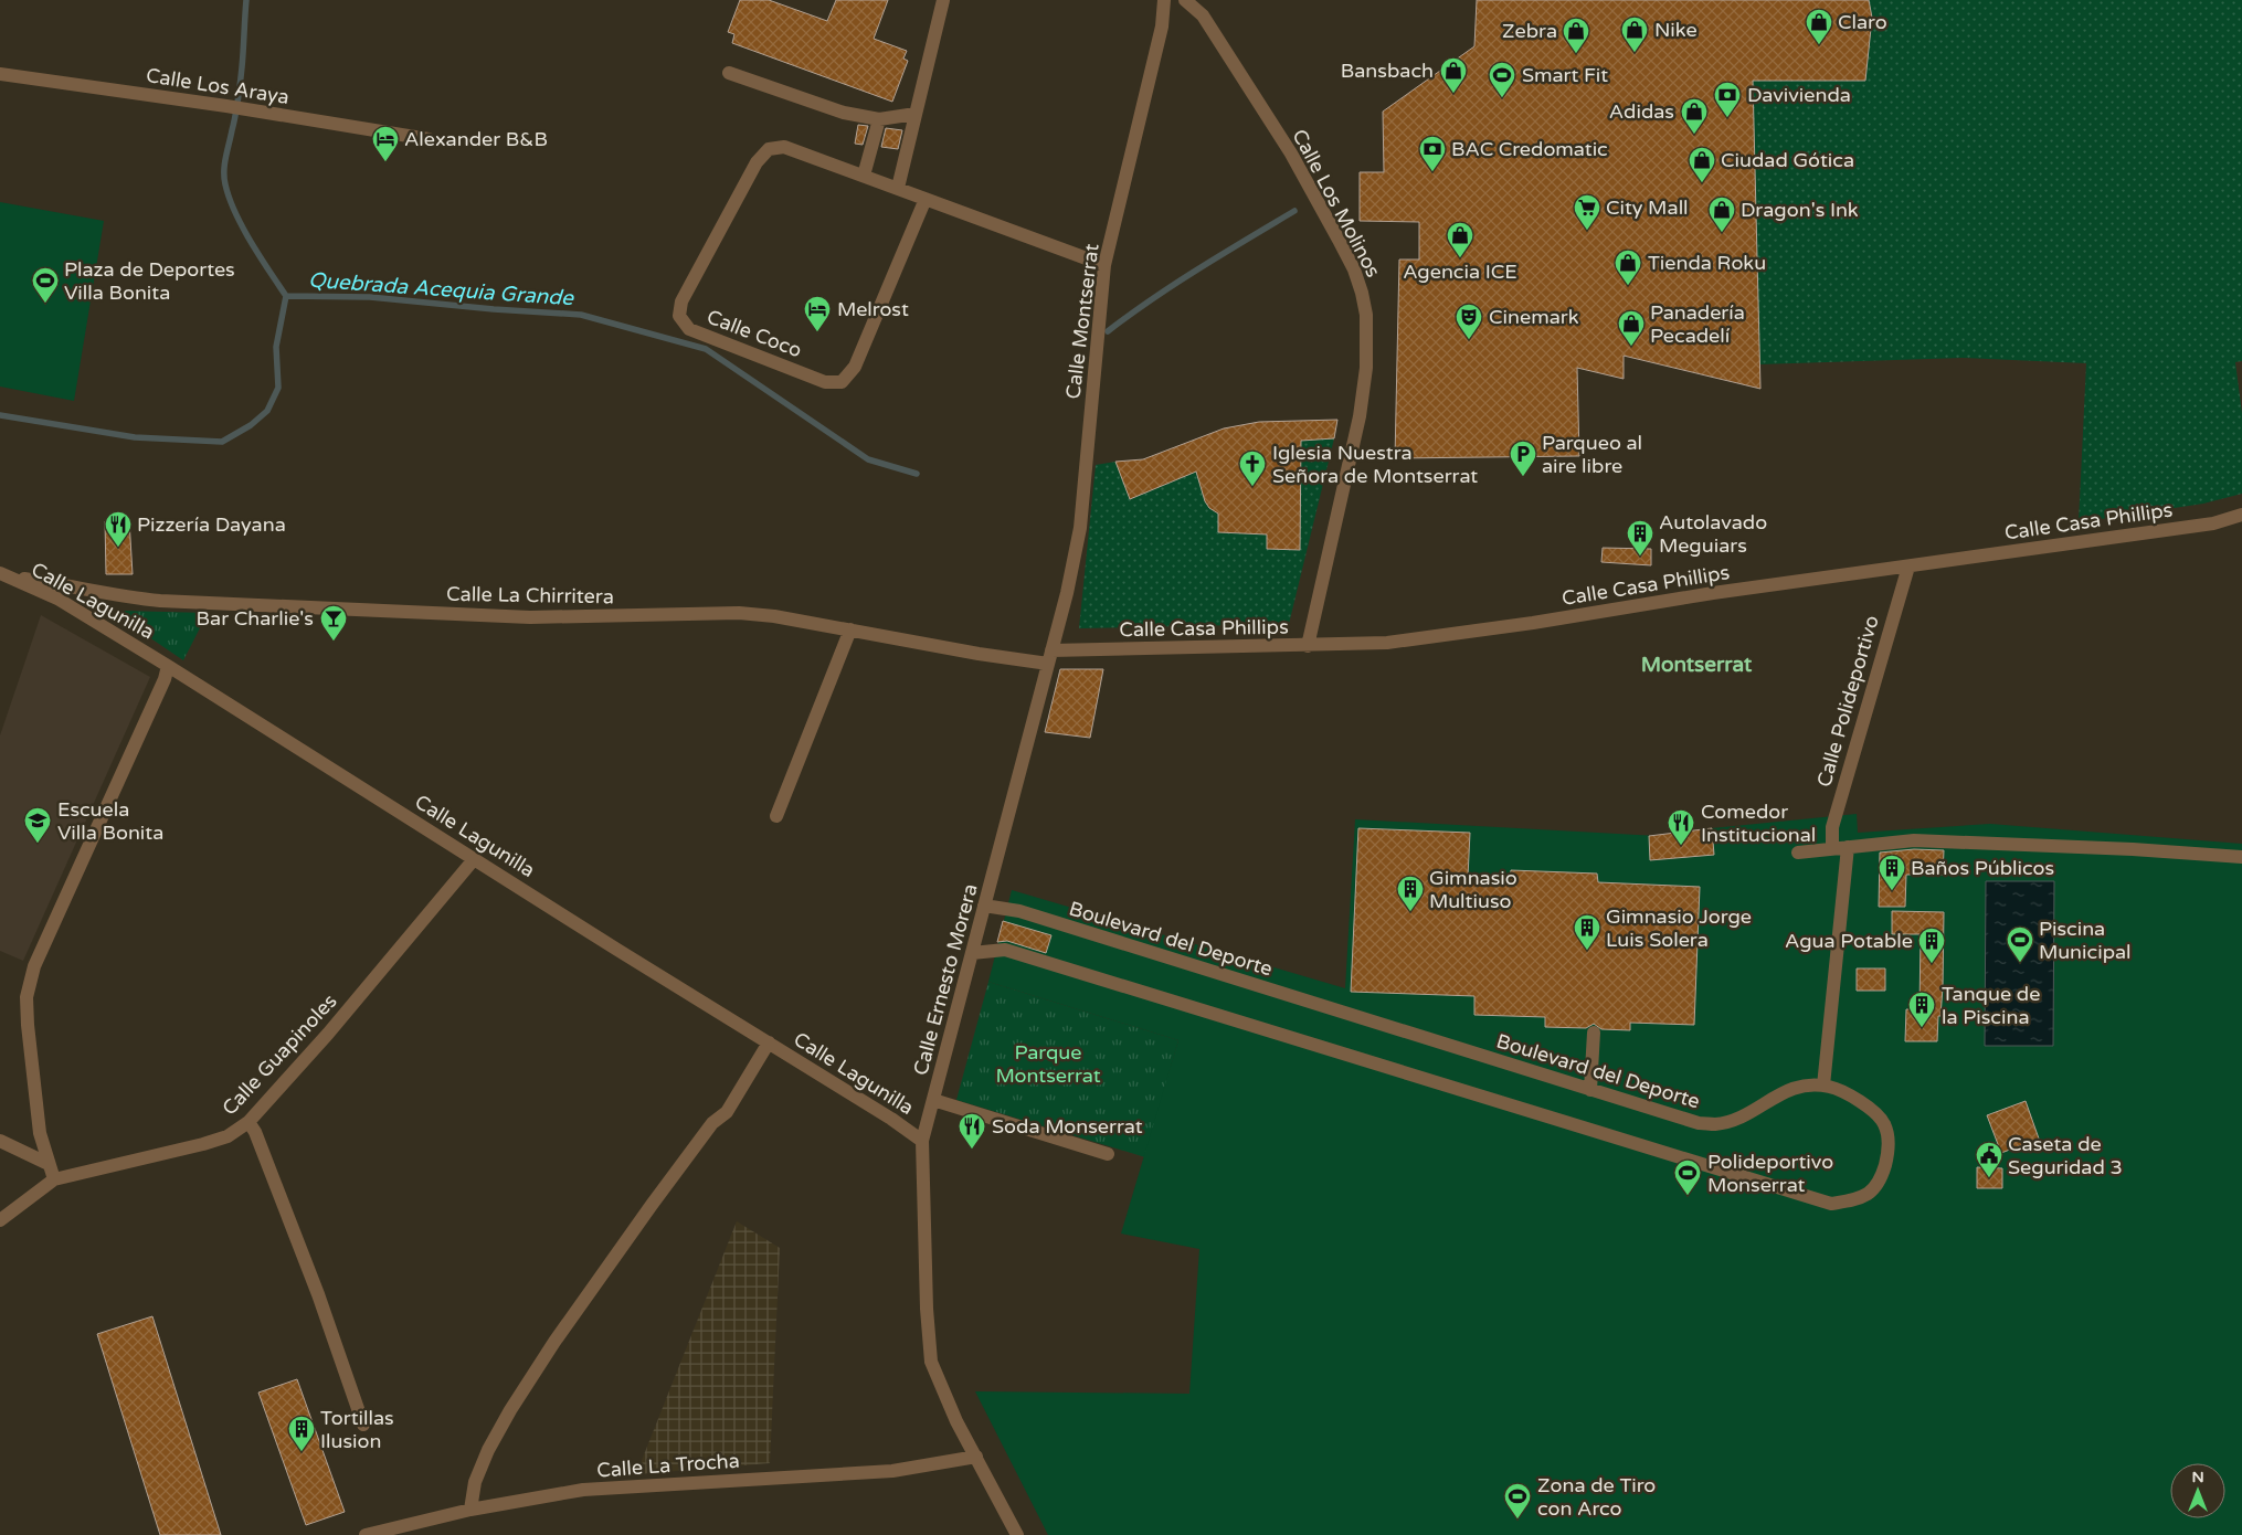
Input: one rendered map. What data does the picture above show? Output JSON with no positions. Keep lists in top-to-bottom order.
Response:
{
  "streets": {
    "street": [
      "Calle Los Araya",
      "Calle Los Molinos",
      "Calle Montserrat",
      "Calle Coco",
      "Calle Casa Phillips",
      "Calle La Chirritera",
      "Calle Lagunilla",
      "Calle Polideportivo",
      "Boulevard del Deporte",
      "Calle Ernesto Morera",
      "Calle Guapinoles",
      "Calle La Trocha"
    ]
  },
  "crossings": [
    ["Calle Los Molinos", "Calle Casa Phillips"],
    ["Calle Montserrat", "Calle Coco"],
    ["Calle Montserrat", "Calle Casa Phillips"],
    ["Calle Montserrat", "Calle La Chirritera"],
    ["Calle Montserrat", "Calle Ernesto Morera"],
    ["Calle Casa Phillips", "Calle La Chirritera"],
    ["Calle Casa Phillips", "Calle Polideportivo"],
    ["Calle Casa Phillips", "Calle Ernesto Morera"],
    ["Calle La Chirritera", "Calle Lagunilla"],
    ["Calle La Chirritera", "Calle Ernesto Morera"],
    ["Calle Lagunilla", "Calle Ernesto Morera"],
    ["Calle Lagunilla", "Calle Guapinoles"],
    ["Boulevard del Deporte", "Calle Ernesto Morera"],
    ["Calle Ernesto Morera", "Calle La Trocha"]
  ],
  "districts": ["Montserrat"],
  "water": ["Quebrada Acequia Grande"],
  "parks": ["Parque Montserrat"],
  "places": {
    "shop": [
      "Claro",
      "Nike",
      "Zebra",
      "Bansbach",
      "Adidas",
      "Ciudad Gótica",
      "Dragon's Ink",
      "Agencia ICE",
      "Tienda Roku",
      "Panadería Pecadelí"
    ],
    "sports": [
      "Smart Fit",
      "Plaza de Deportes Villa Bonita",
      "Piscina Municipal",
      "Polideportivo Monserrat",
      "Zona de Tiro con Arco"
    ],
    "bank": ["Davivienda", "BAC Credomatic"],
    "hotel": ["Alexander B&B", "Melrost"],
    "supermarket": ["City Mall"],
    "theatre": ["Cinemark"],
    "parking": ["Parqueo al aire libre"],
    "church": ["Iglesia Nuestra Señora de Montserrat"],
    "restaurant": ["Pizzería Dayana", "Comedor Institucional", "Soda Monserrat"],
    "building": [
      "Autolavado Meguiars",
      "Baños Públicos",
      "Gimnasio Multiuso",
      "Gimnasio Jorge Luis Solera",
      "Agua Potable",
      "Tanque de la Piscina",
      "Tortillas Ilusion"
    ],
    "bar": ["Bar Charlie's"],
    "school or university": ["Escuela Villa Bonita"],
    "public building": ["Caseta de Seguridad 3"]
  },
  "north": "top"
}
